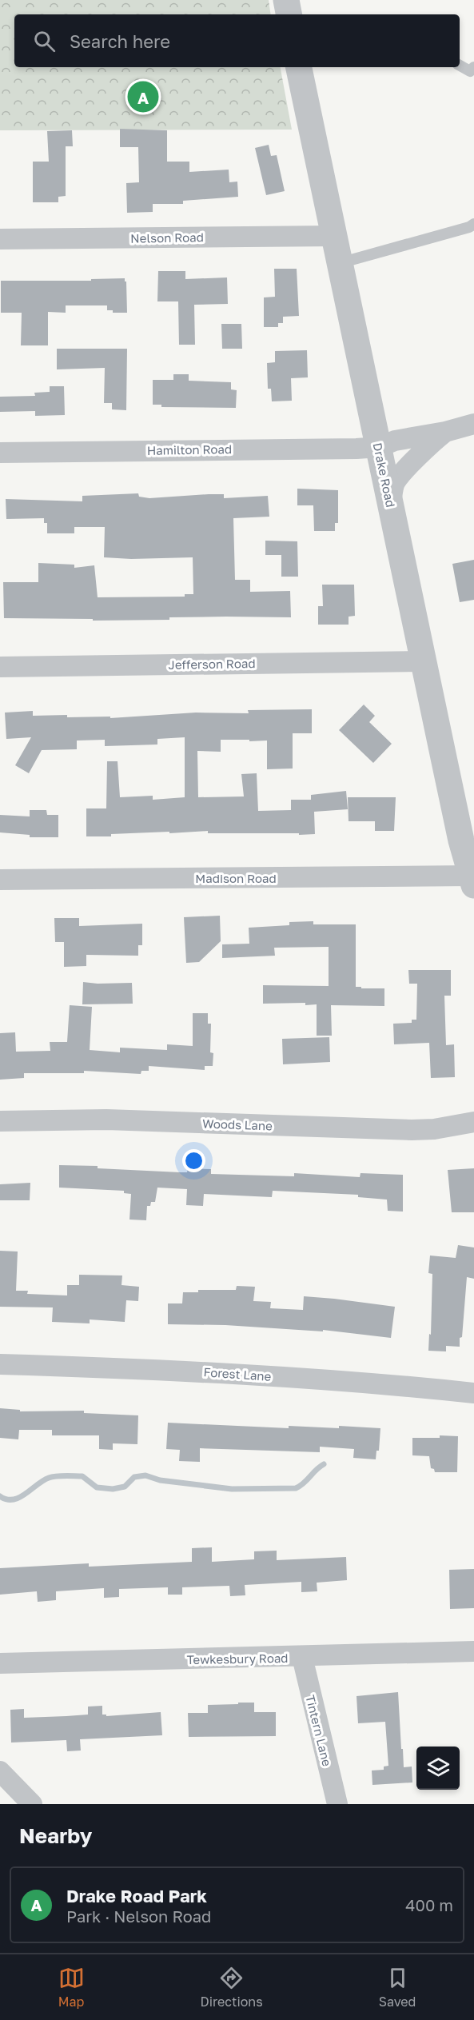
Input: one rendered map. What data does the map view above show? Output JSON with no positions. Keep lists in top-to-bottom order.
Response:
{
  "streets": {
    "street": [
      "Nelson Road",
      "Hamilton Road",
      "Drake Road",
      "Jefferson Road",
      "Madison Road",
      "Woods Lane",
      "Forest Lane",
      "Tewkesbury Road",
      "Tintern Lane"
    ]
  },
  "crossings": [
    ["Nelson Road", "Drake Road"],
    ["Hamilton Road", "Drake Road"],
    ["Drake Road", "Jefferson Road"],
    ["Drake Road", "Madison Road"],
    ["Tewkesbury Road", "Tintern Lane"]
  ],
  "page": {
    "search": "Search here",
    "pins": "A",
    "heading": "Nearby",
    "list": [
      {
        "mark": "A",
        "name": "Drake Road Park",
        "note": "Park · Nelson Road",
        "value": "400 m"
      }
    ],
    "nav": ["Map", "Directions", "Saved"]
  }
}
